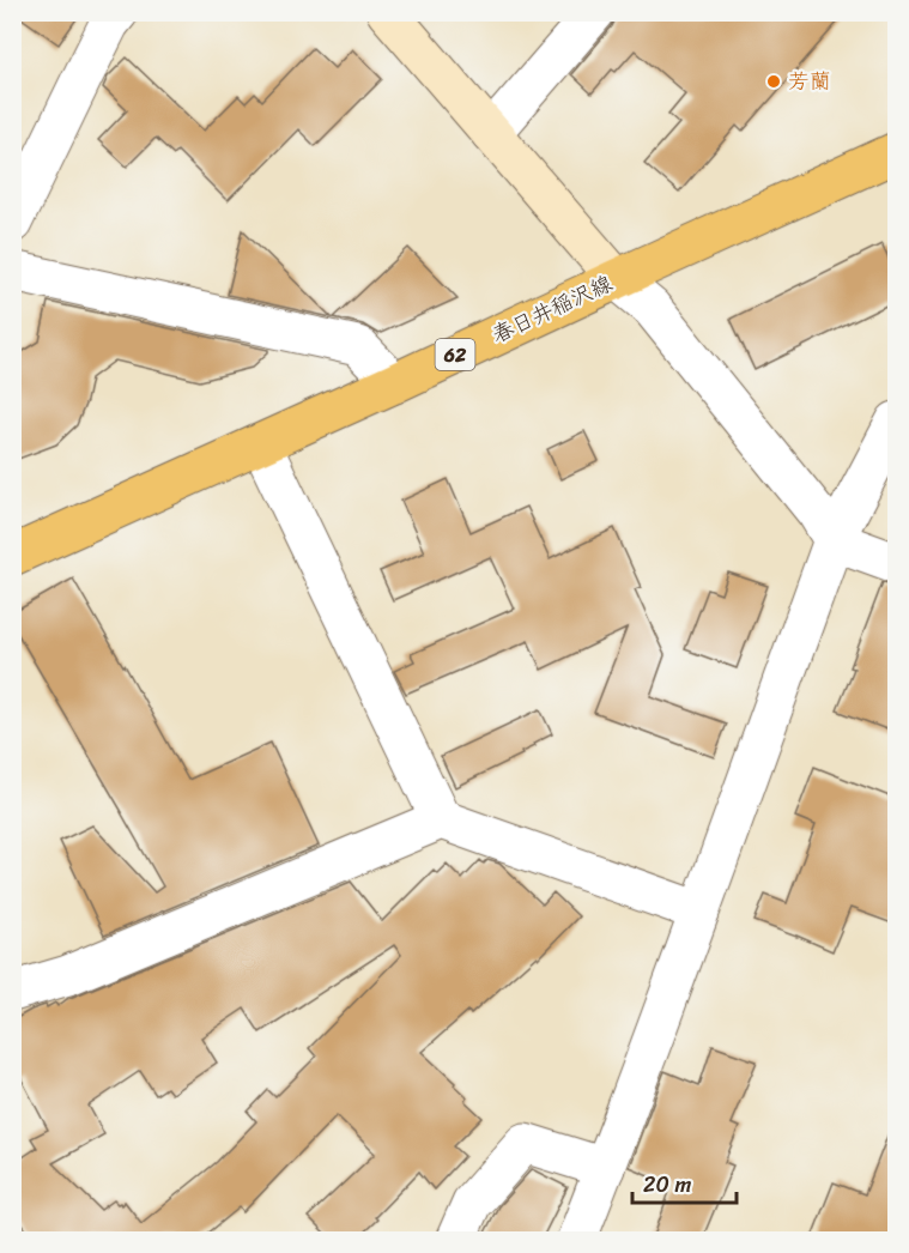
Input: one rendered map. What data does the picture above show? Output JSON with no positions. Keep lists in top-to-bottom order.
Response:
{
  "streets": {
    "main road": ["春日井稲沢線", "62"]
  },
  "places": ["芳蘭"],
  "scale_bar": "20 m"
}
